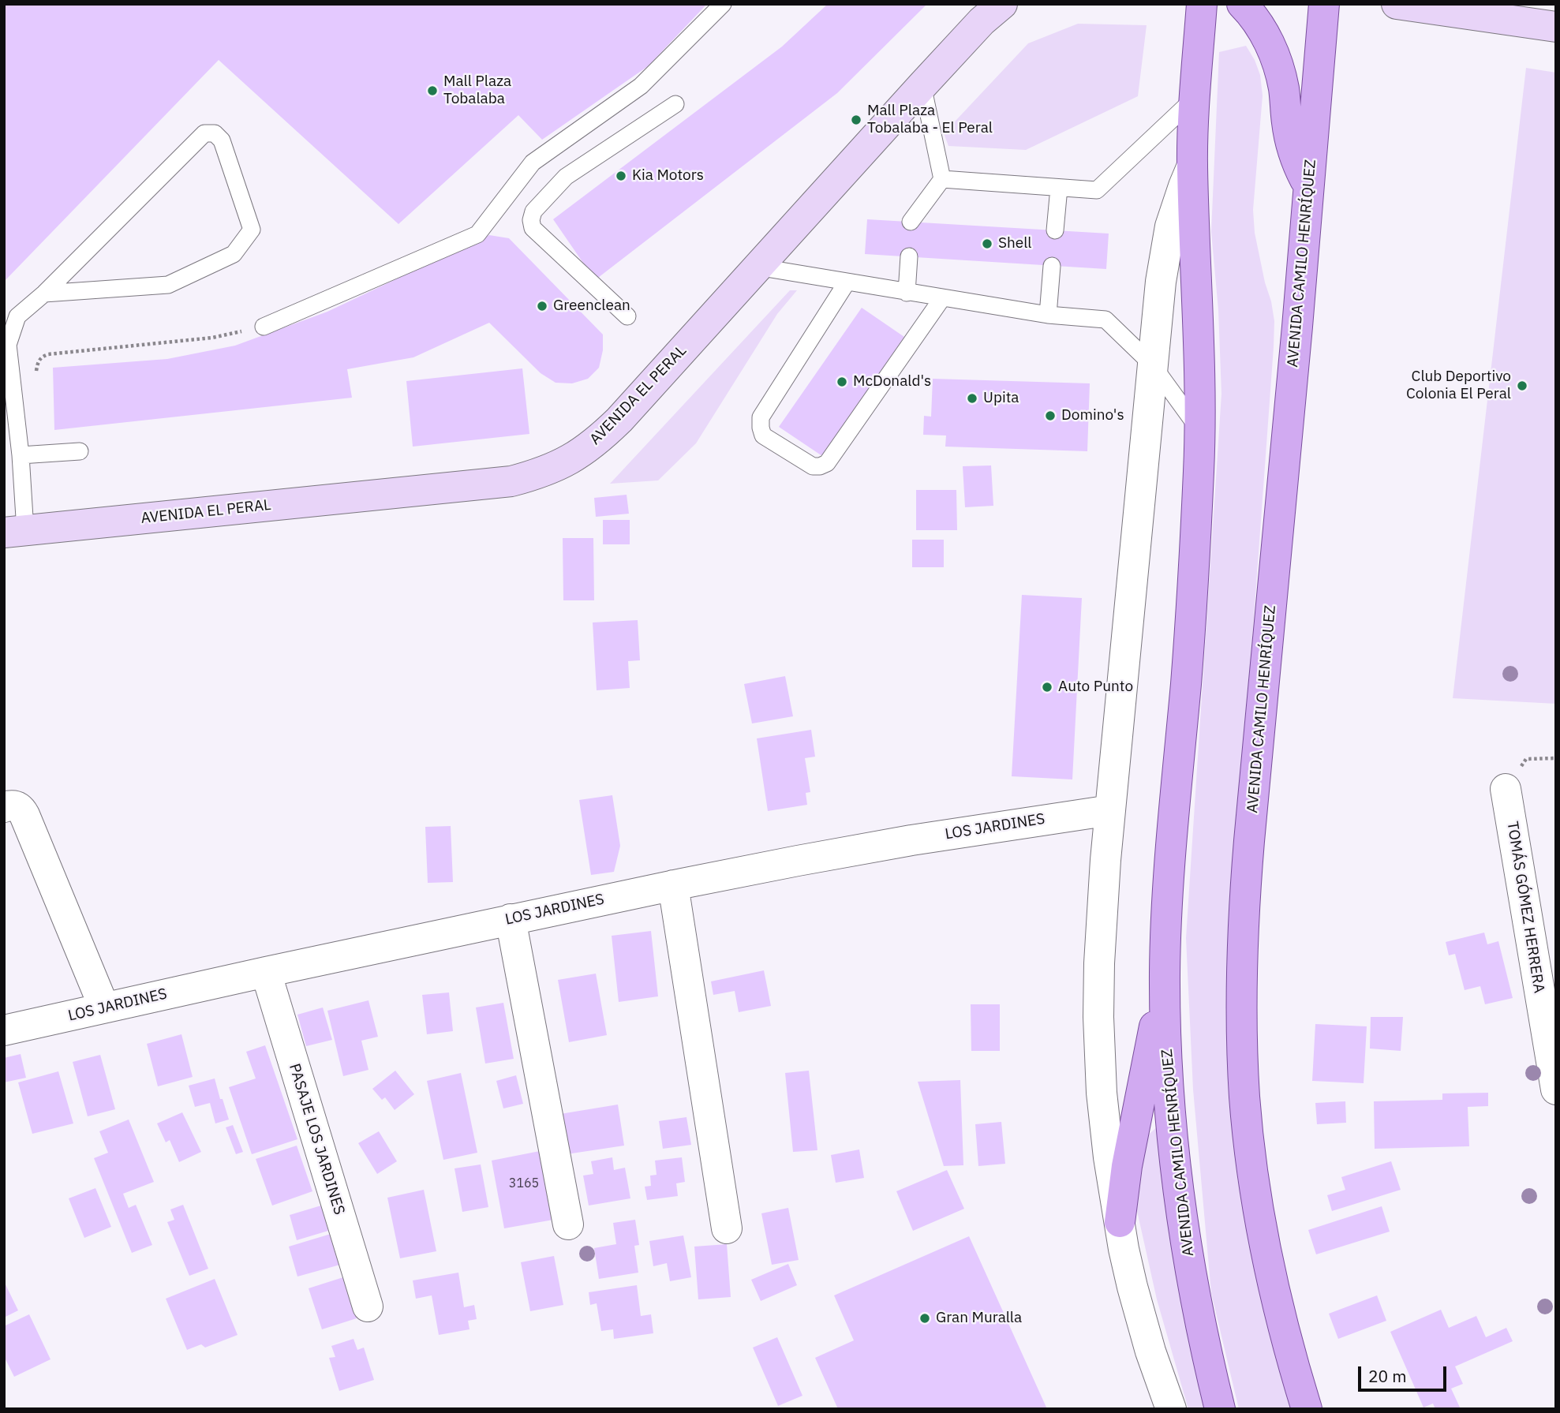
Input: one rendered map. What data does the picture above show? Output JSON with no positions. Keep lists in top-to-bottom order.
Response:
{
  "streets": {
    "main road": ["AVENIDA CAMILO HENRÍQUEZ"],
    "street": [
      "AVENIDA EL PERAL",
      "LOS JARDINES",
      "TOMÁS GÓMEZ HERRERA",
      "PASAJE LOS JARDINES"
    ]
  },
  "crossings": [
    ["AVENIDA CAMILO HENRÍQUEZ", "LOS JARDINES"],
    ["LOS JARDINES", "PASAJE LOS JARDINES"]
  ],
  "places": [
    "Mall Plaza Tobalaba",
    "Mall Plaza Tobalaba - El Peral",
    "Kia Motors",
    "Shell",
    "Greenclean",
    "McDonald's",
    "Club Deportivo Colonia El Peral",
    "Upita",
    "Domino's",
    "Auto Punto",
    "Gran Muralla"
  ],
  "house_numbers": ["3165"],
  "scale_bar": "20 m"
}
